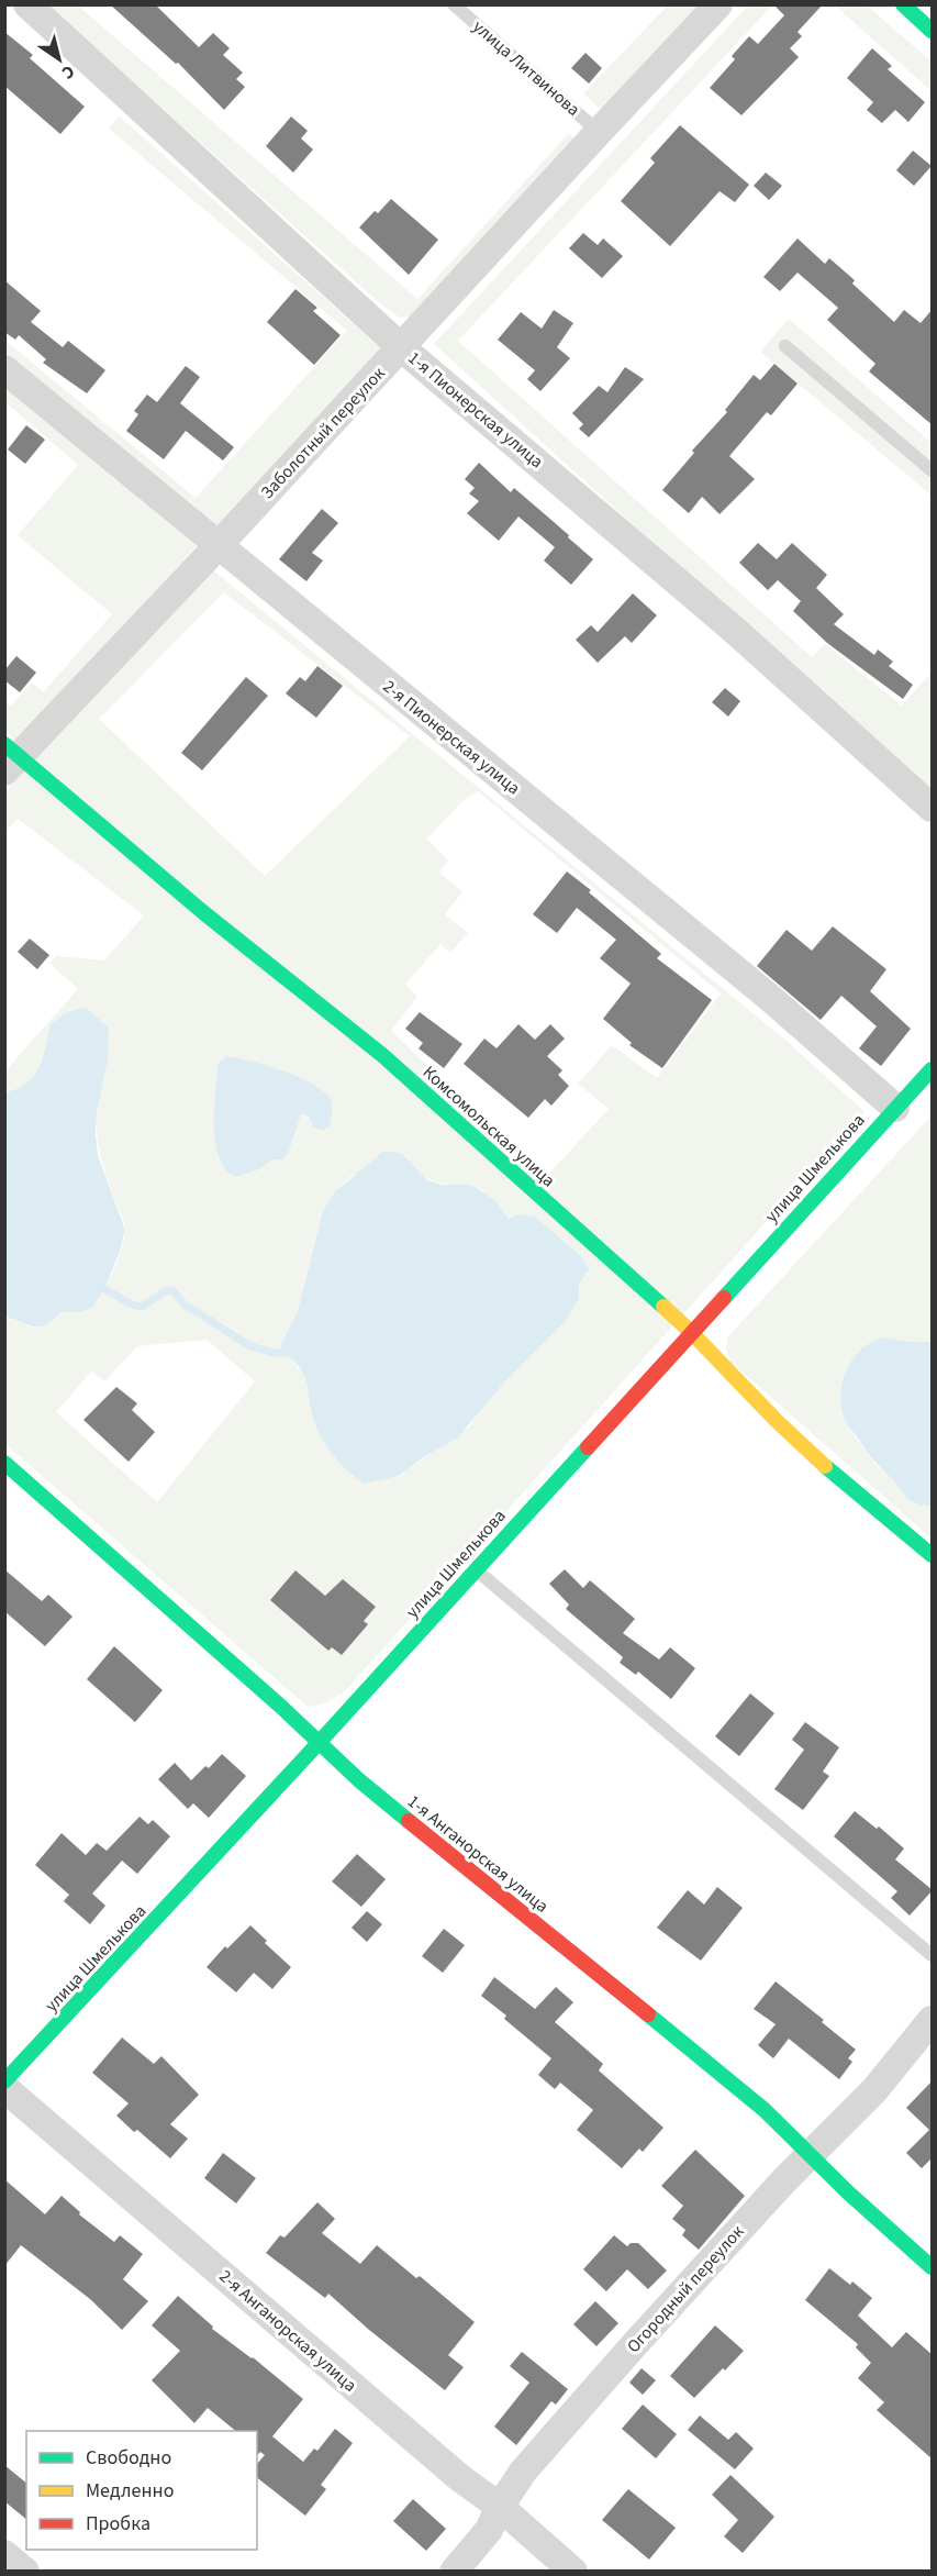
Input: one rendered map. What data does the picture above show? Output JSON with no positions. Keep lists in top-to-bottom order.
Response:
{
  "streets": {
    "street": [
      "1-я Пионерская улица",
      "Заболотный переулок",
      "2-я Пионерская улица",
      "Комсомольская улица",
      "улица Шмелькова",
      "1-я Анганорская улица",
      "Огородный переулок",
      "2-я Анганорская улица"
    ],
    "lane": ["улица Литвинова"]
  },
  "crossings": [
    ["улица Литвинова", "Заболотный переулок"],
    ["1-я Пионерская улица", "Заболотный переулок"],
    ["Заболотный переулок", "2-я Пионерская улица"],
    ["Заболотный переулок", "Комсомольская улица"],
    ["2-я Пионерская улица", "улица Шмелькова"],
    ["Комсомольская улица", "улица Шмелькова"],
    ["улица Шмелькова", "1-я Анганорская улица"],
    ["1-я Анганорская улица", "Огородный переулок"],
    ["Огородный переулок", "2-я Анганорская улица"]
  ],
  "legend": ["Свободно", "Медленно", "Пробка"],
  "north": "bottom right"
}
